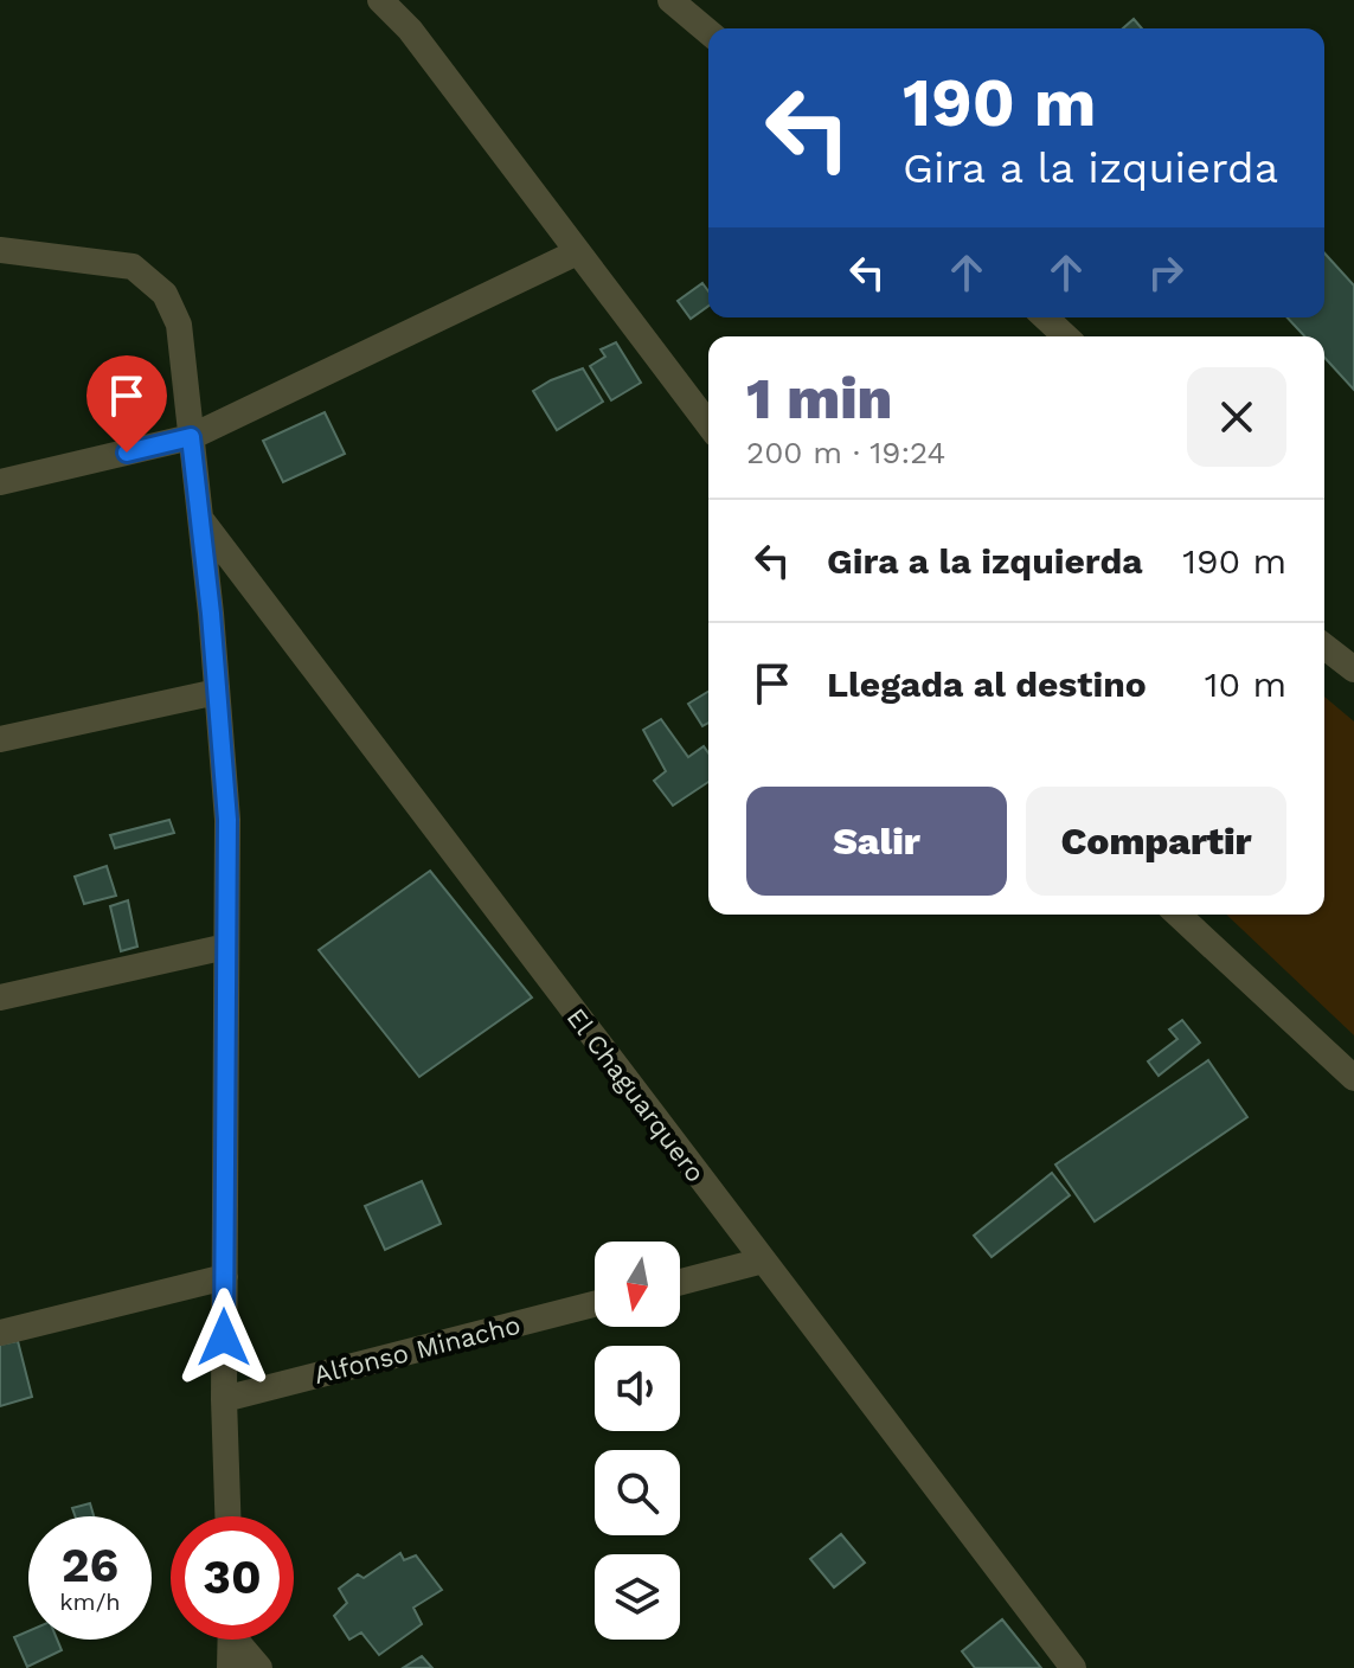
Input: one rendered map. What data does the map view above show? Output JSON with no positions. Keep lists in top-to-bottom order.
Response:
{
  "streets": {
    "street": ["El Chaguarquero", "Alfonso Minacho"]
  },
  "north": "bottom",
  "page": {
    "turn": ["190 m", "Gira a la izquierda"],
    "heading": ["1 min", "200 m · 19:24"],
    "list": [
      {
        "name": "Gira a la izquierda",
        "value": "190 m"
      },
      {
        "name": "Llegada al destino",
        "value": "10 m"
      }
    ],
    "buttons": ["Salir", "Compartir"],
    "speed": "26 km/h",
    "limit": "30"
  }
}
